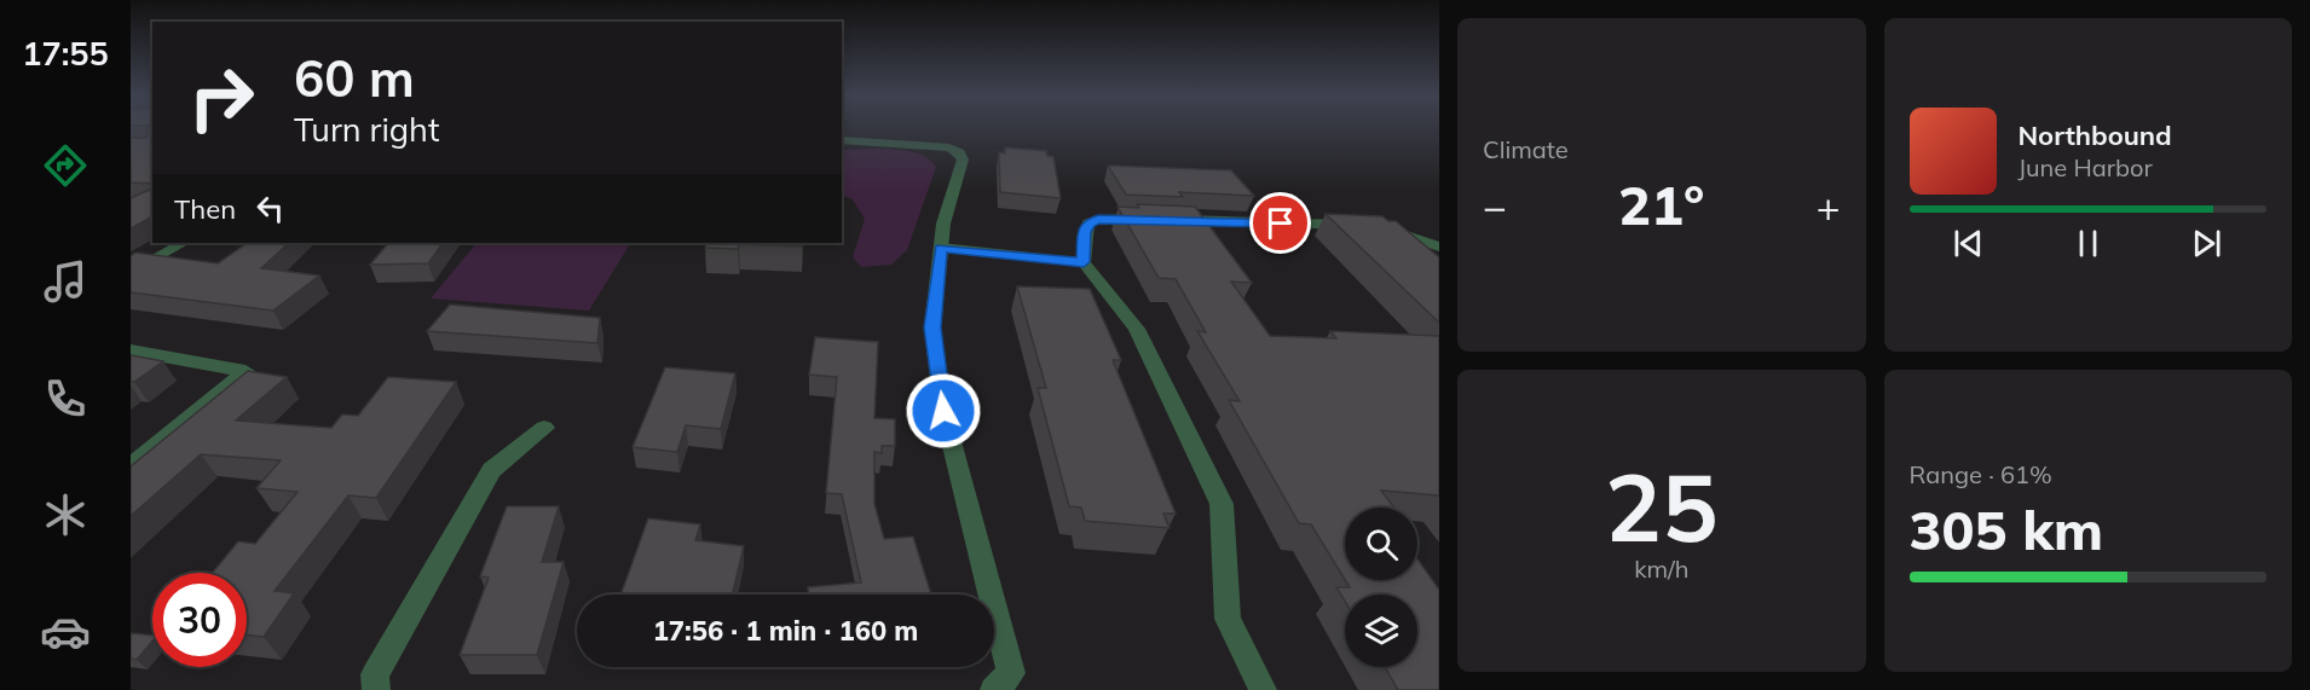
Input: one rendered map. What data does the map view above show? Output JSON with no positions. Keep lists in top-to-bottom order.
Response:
{
  "page": {
    "tabs": "17:55",
    "tile": [
      "Climate",
      ["25", "km/h"],
      ["Range · 61%", "305 km"]
    ],
    "turn": ["60 m", "Turn right"],
    "song": ["Northbound", "June Harbor"],
    "then": "Then",
    "heat": ["−", "21°", "+"],
    "limit": "30",
    "trip": "17:56 · 1 min · 160 m"
  }
}
